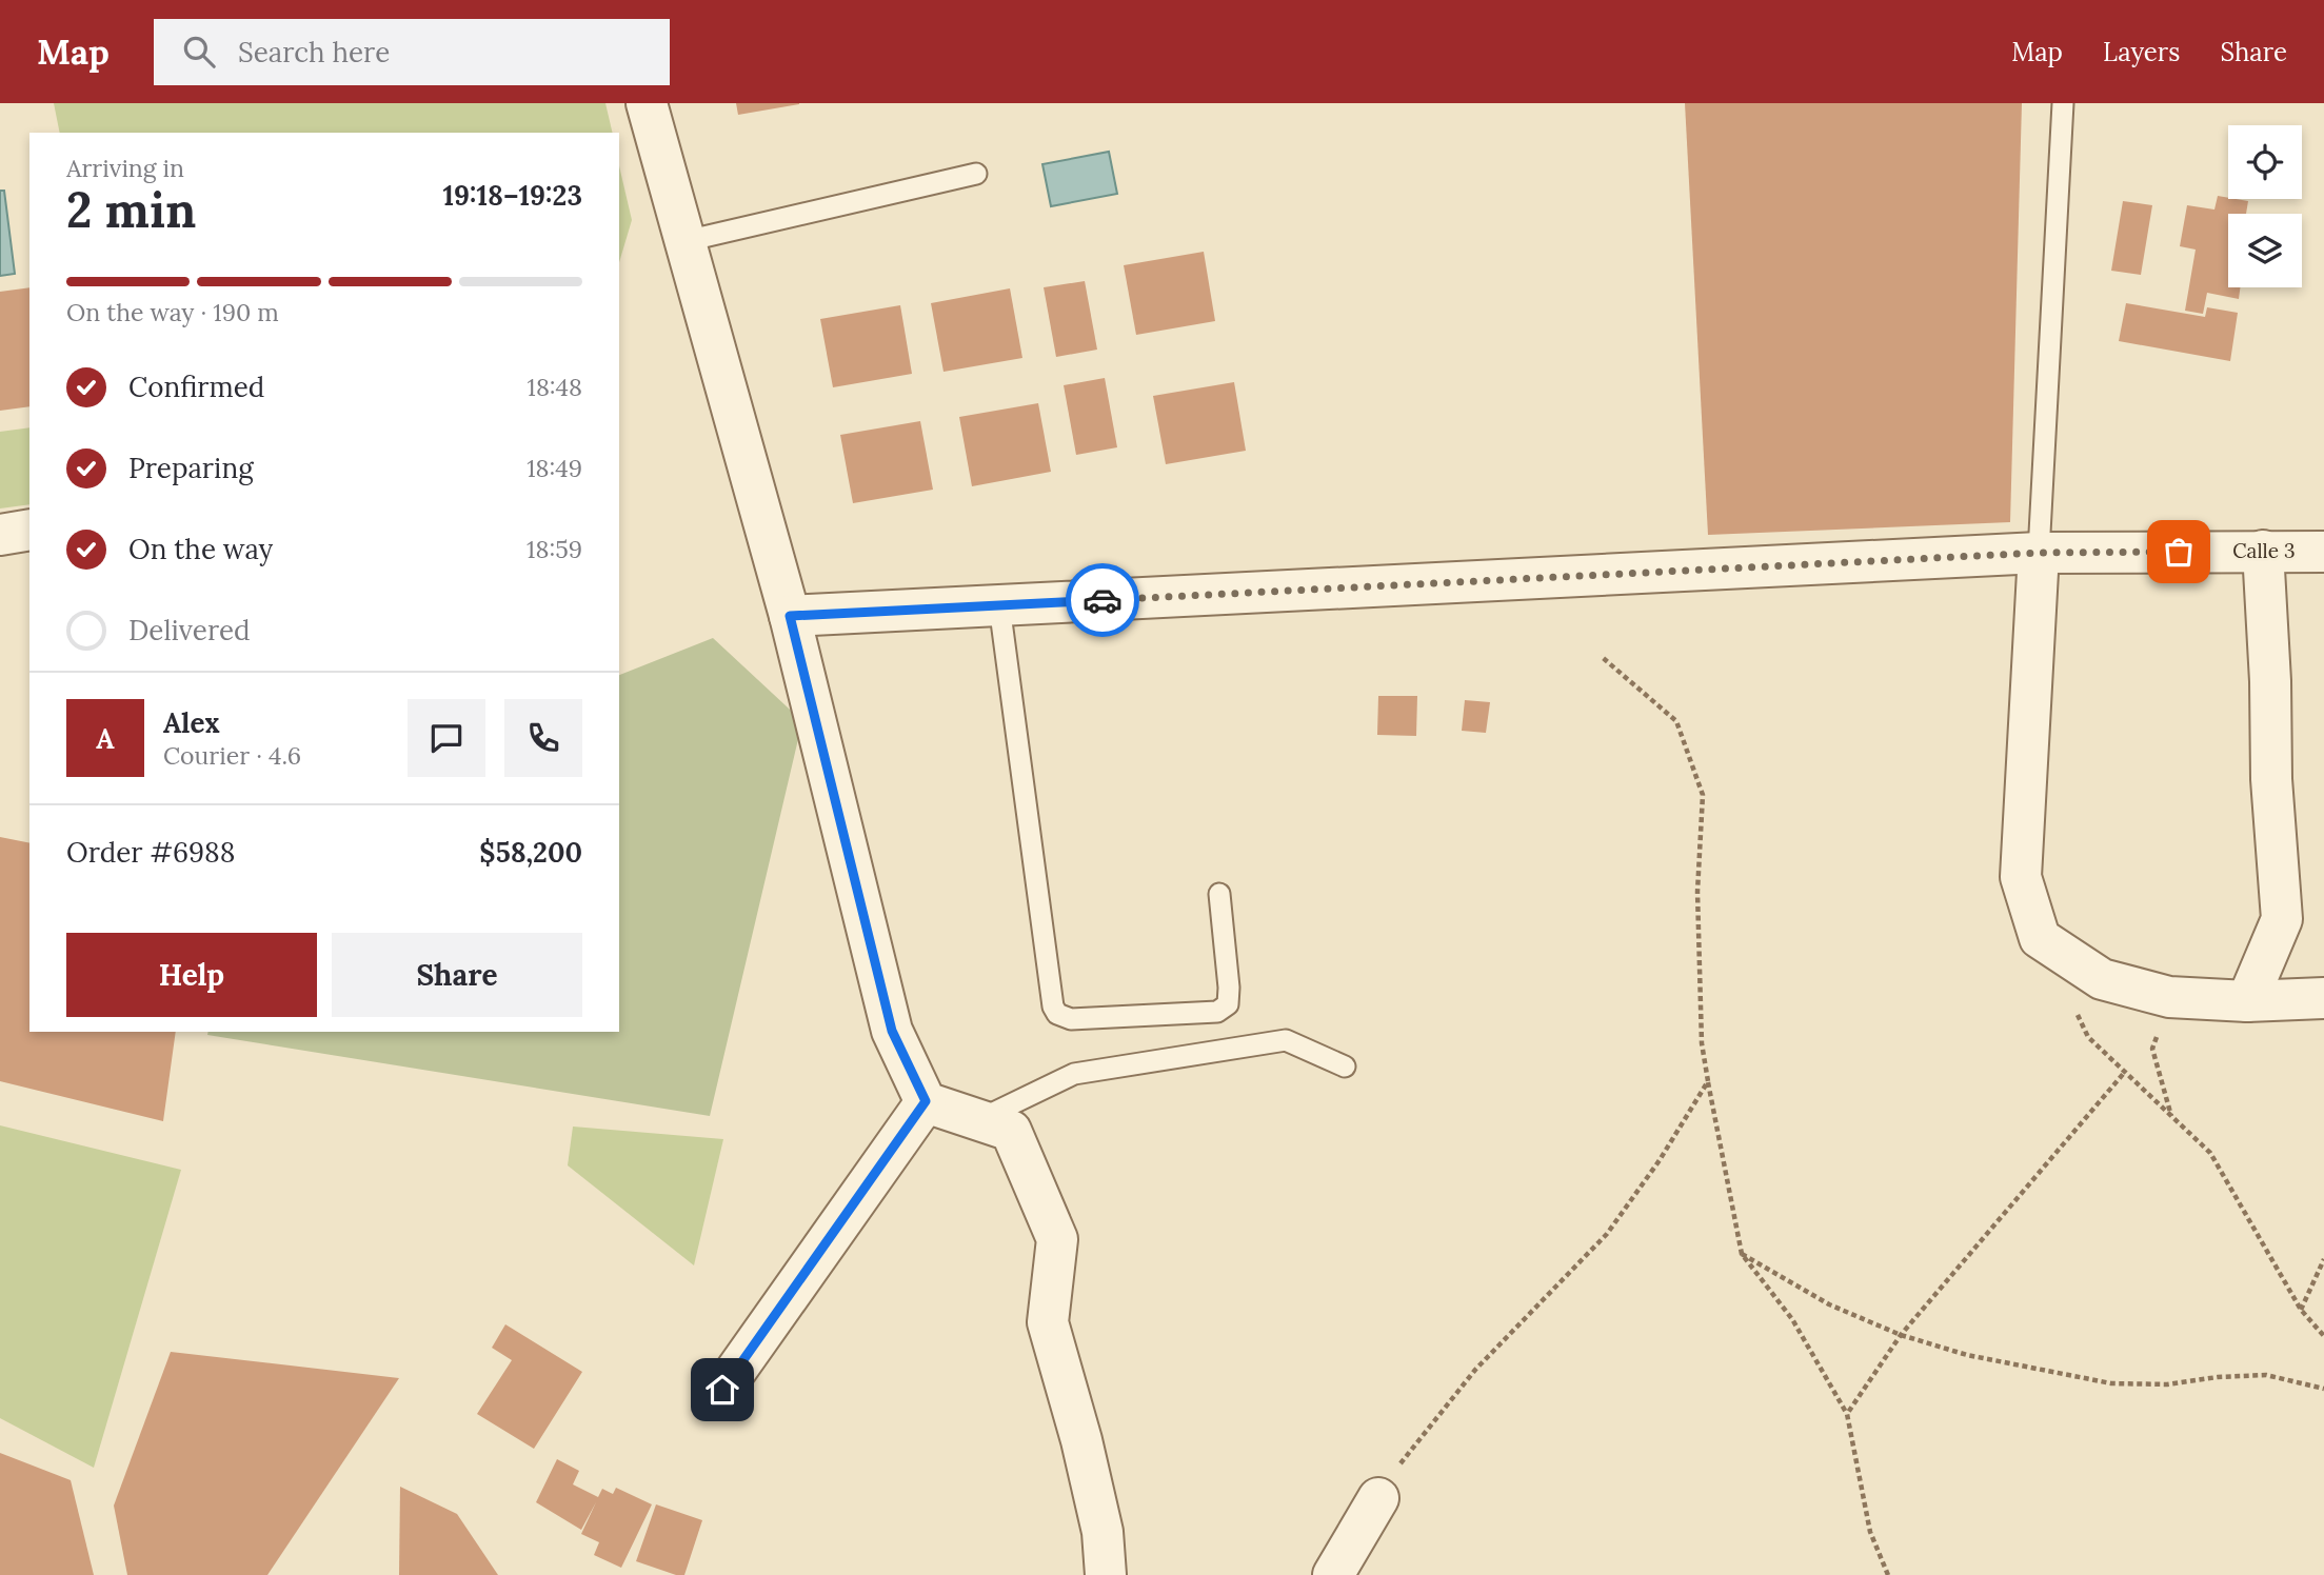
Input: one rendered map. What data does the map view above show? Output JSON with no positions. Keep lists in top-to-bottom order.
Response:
{
  "streets": {
    "street": ["Calle 3"]
  },
  "page": {
    "header": "Map",
    "search": "Search here",
    "nav": ["Map", "Layers", "Share"],
    "heading": ["2 min", "Arriving in", "19:18–19:23"],
    "panel": [
      "Alex",
      "Courier · 4.6",
      "Order #6988",
      "$58,200"
    ],
    "bar": "On the way · 190 m",
    "list": [
      ["Confirmed", "18:48"],
      ["Preparing", "18:49"],
      ["On the way", "18:59"],
      "Delivered"
    ],
    "round": "A",
    "buttons": ["Help", "Share"]
  }
}
